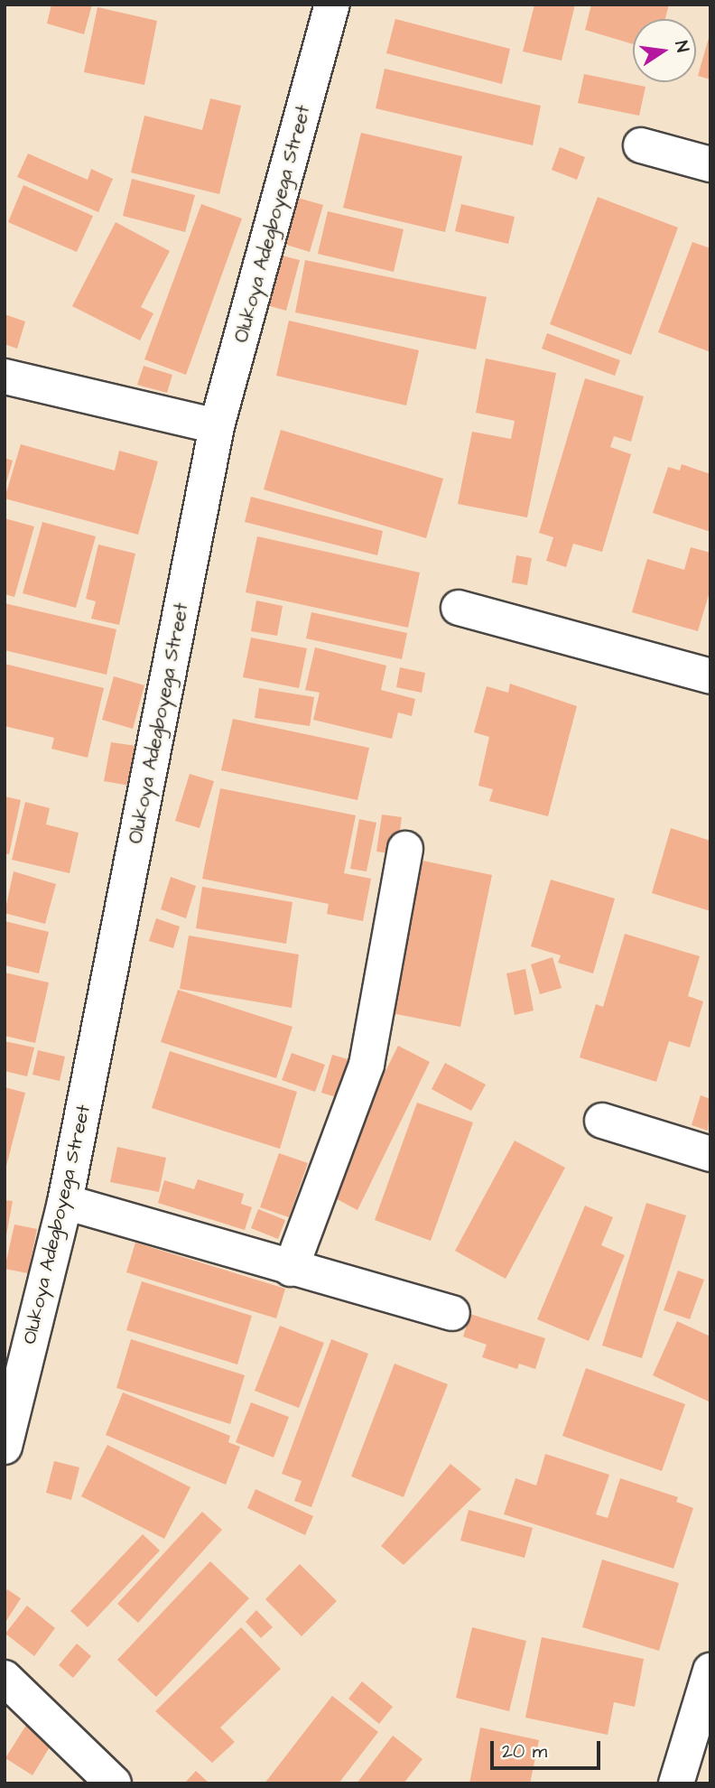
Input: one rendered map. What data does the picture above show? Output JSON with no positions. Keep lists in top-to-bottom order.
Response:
{
  "streets": {
    "street": ["Olukoya Adegboyega Street"]
  },
  "scale_bar": "20 m",
  "north": "right"
}
